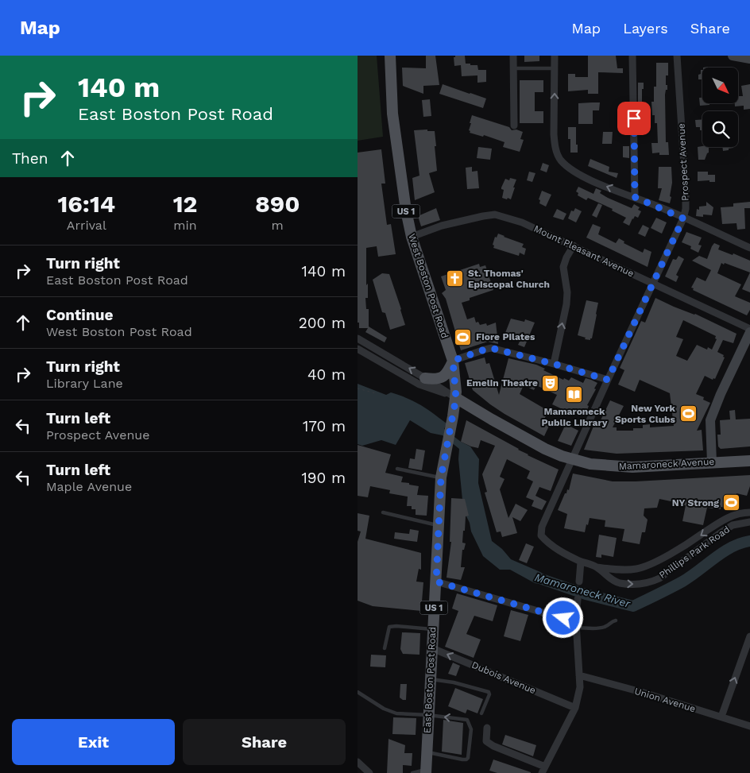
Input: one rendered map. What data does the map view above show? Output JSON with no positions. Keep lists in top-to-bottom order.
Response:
{
  "streets": {
    "main road": [
      "US 1",
      "West Boston Post Road",
      "Mamaroneck Avenue",
      "East Boston Post Road"
    ],
    "street": [
      "Prospect Avenue",
      "Mount Pleasant Avenue",
      "Phillips Park Road",
      "Dubois Avenue",
      "Union Avenue"
    ]
  },
  "crossings": [
    ["Prospect Avenue", "Mount Pleasant Avenue"],
    ["Prospect Avenue", "Mamaroneck Avenue"],
    ["Prospect Avenue", "Phillips Park Road"],
    ["Mount Pleasant Avenue", "West Boston Post Road"],
    ["West Boston Post Road", "Mamaroneck Avenue"],
    ["West Boston Post Road", "East Boston Post Road"],
    ["Mamaroneck Avenue", "East Boston Post Road"],
    ["Dubois Avenue", "East Boston Post Road"]
  ],
  "one_way": ["Dubois Avenue"],
  "water": ["Mamaroneck River"],
  "places": {
    "church": ["St. Thomas' Episcopal Church"],
    "sports": ["Fiore Pilates", "New York Sports Clubs", "NY Strong"],
    "theatre": ["Emelin Theatre"],
    "library": ["Mamaroneck Public Library"]
  },
  "north": "bottom right",
  "page": {
    "header": "Map",
    "nav": ["Map", "Layers", "Share"],
    "turn": ["140 m", "East Boston Post Road"],
    "then": "Then",
    "eta": [
      "16:14",
      "Arrival",
      "12",
      "min",
      "890",
      "m"
    ],
    "list": [
      {
        "name": "Turn right",
        "note": "East Boston Post Road",
        "value": "140 m"
      },
      {
        "name": "Continue",
        "note": "West Boston Post Road",
        "value": "200 m"
      },
      {
        "name": "Turn right",
        "note": "Library Lane",
        "value": "40 m"
      },
      {
        "name": "Turn left",
        "note": "Prospect Avenue",
        "value": "170 m"
      },
      {
        "name": "Turn left",
        "note": "Maple Avenue",
        "value": "190 m"
      }
    ],
    "buttons": ["Exit", "Share"]
  }
}
